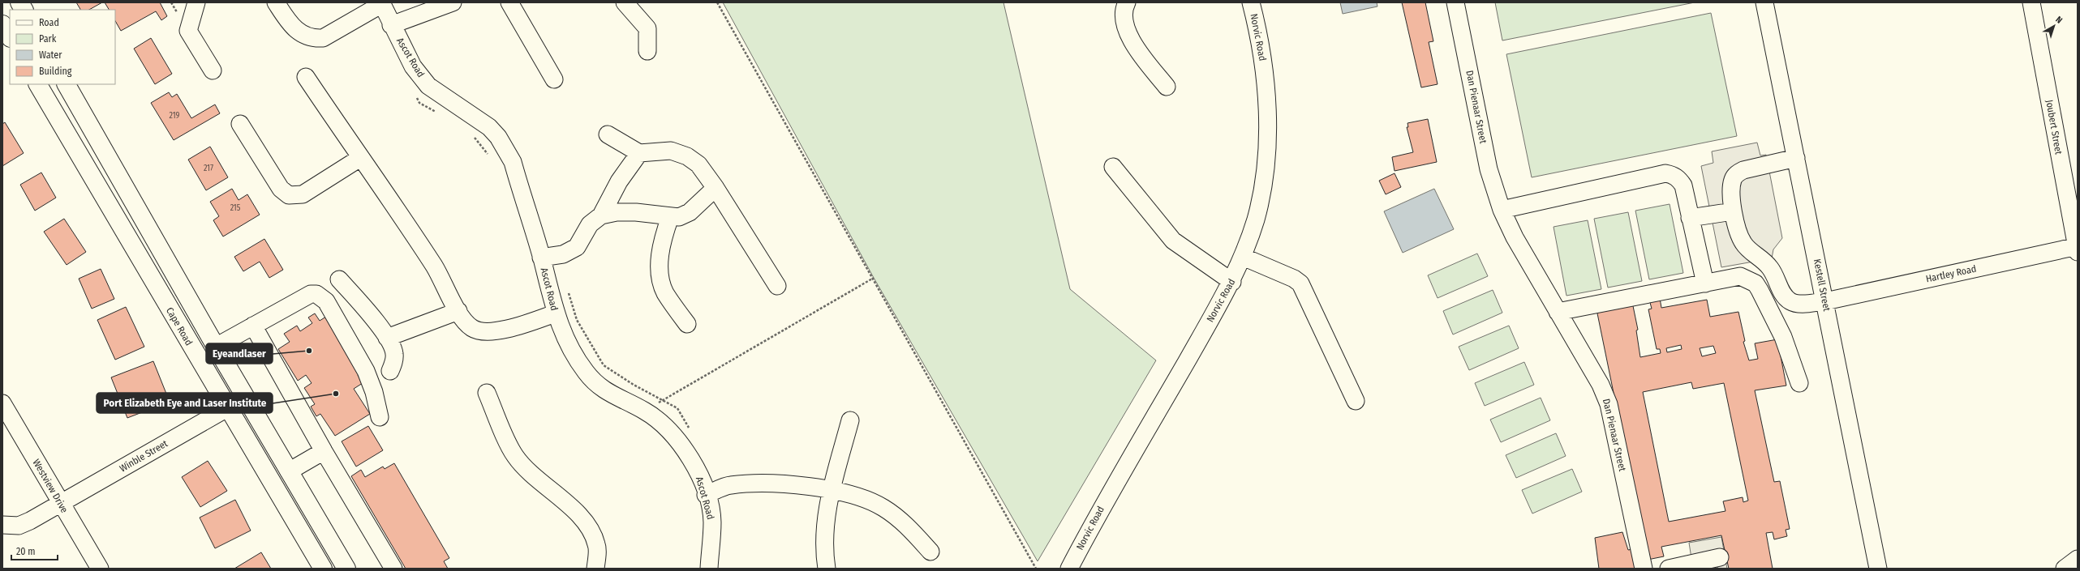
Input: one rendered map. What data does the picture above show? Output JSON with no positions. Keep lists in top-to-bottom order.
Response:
{
  "streets": {
    "main road": ["Cape Road"],
    "street": [
      "Norvic Road",
      "Ascot Road",
      "Dan Pienaar Street",
      "Joubert Street",
      "Hartley Road",
      "Kestell Street",
      "Winble Street",
      "Westview Drive"
    ]
  },
  "crossings": [
    ["Joubert Street", "Hartley Road"],
    ["Hartley Road", "Kestell Street"],
    ["Cape Road", "Winble Street"],
    ["Winble Street", "Westview Drive"]
  ],
  "places": ["Eyeandlaser", "Port Elizabeth Eye and Laser Institute"],
  "house_numbers": ["219", "217", "215"],
  "legend": [
    "Road",
    "Park",
    "Water",
    "Building"
  ],
  "scale_bar": "20 m",
  "north": "top right"
}
